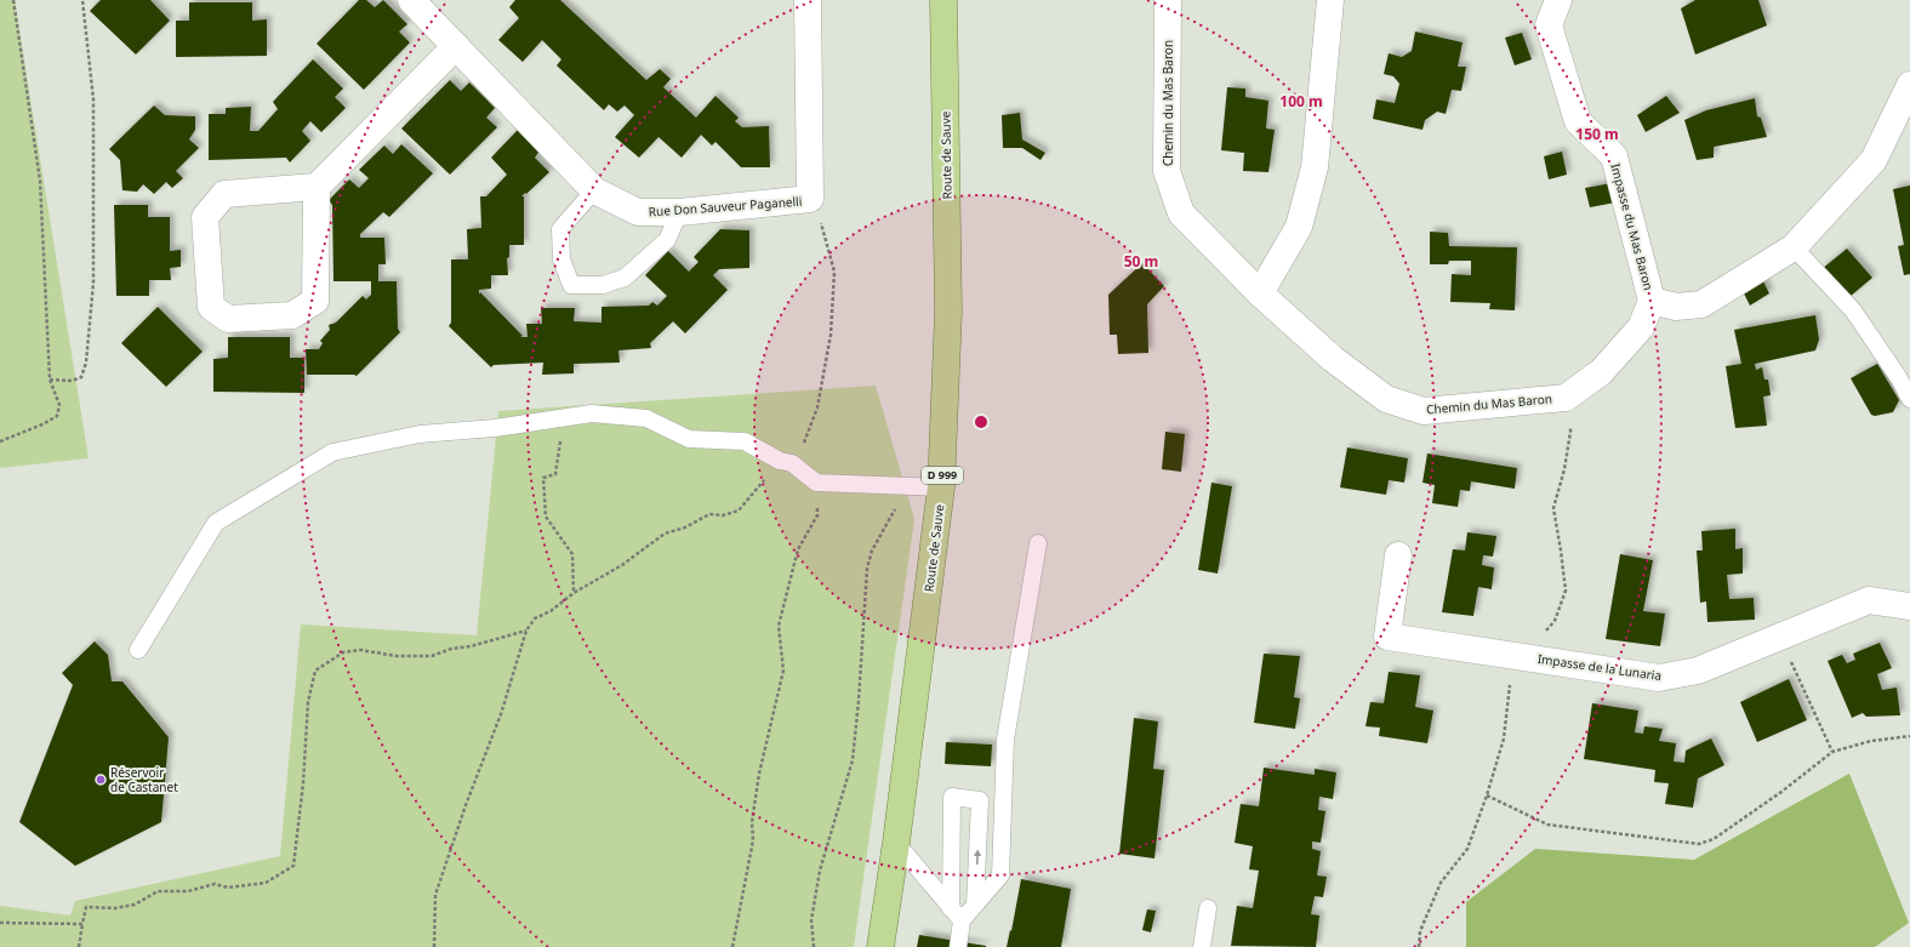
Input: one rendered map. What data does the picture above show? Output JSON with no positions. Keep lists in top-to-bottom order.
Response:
{
  "streets": {
    "main road": ["Route de Sauve", "D 999"],
    "street": [
      "Chemin du Mas Baron",
      "Rue Don Sauveur Paganelli",
      "Impasse du Mas Baron",
      "Impasse de la Lunaria"
    ]
  },
  "crossings": [
    ["Chemin du Mas Baron", "Impasse du Mas Baron"]
  ],
  "places": ["Réservoir de Castanet"],
  "rings": ["100 m", "150 m", "50 m"]
}
